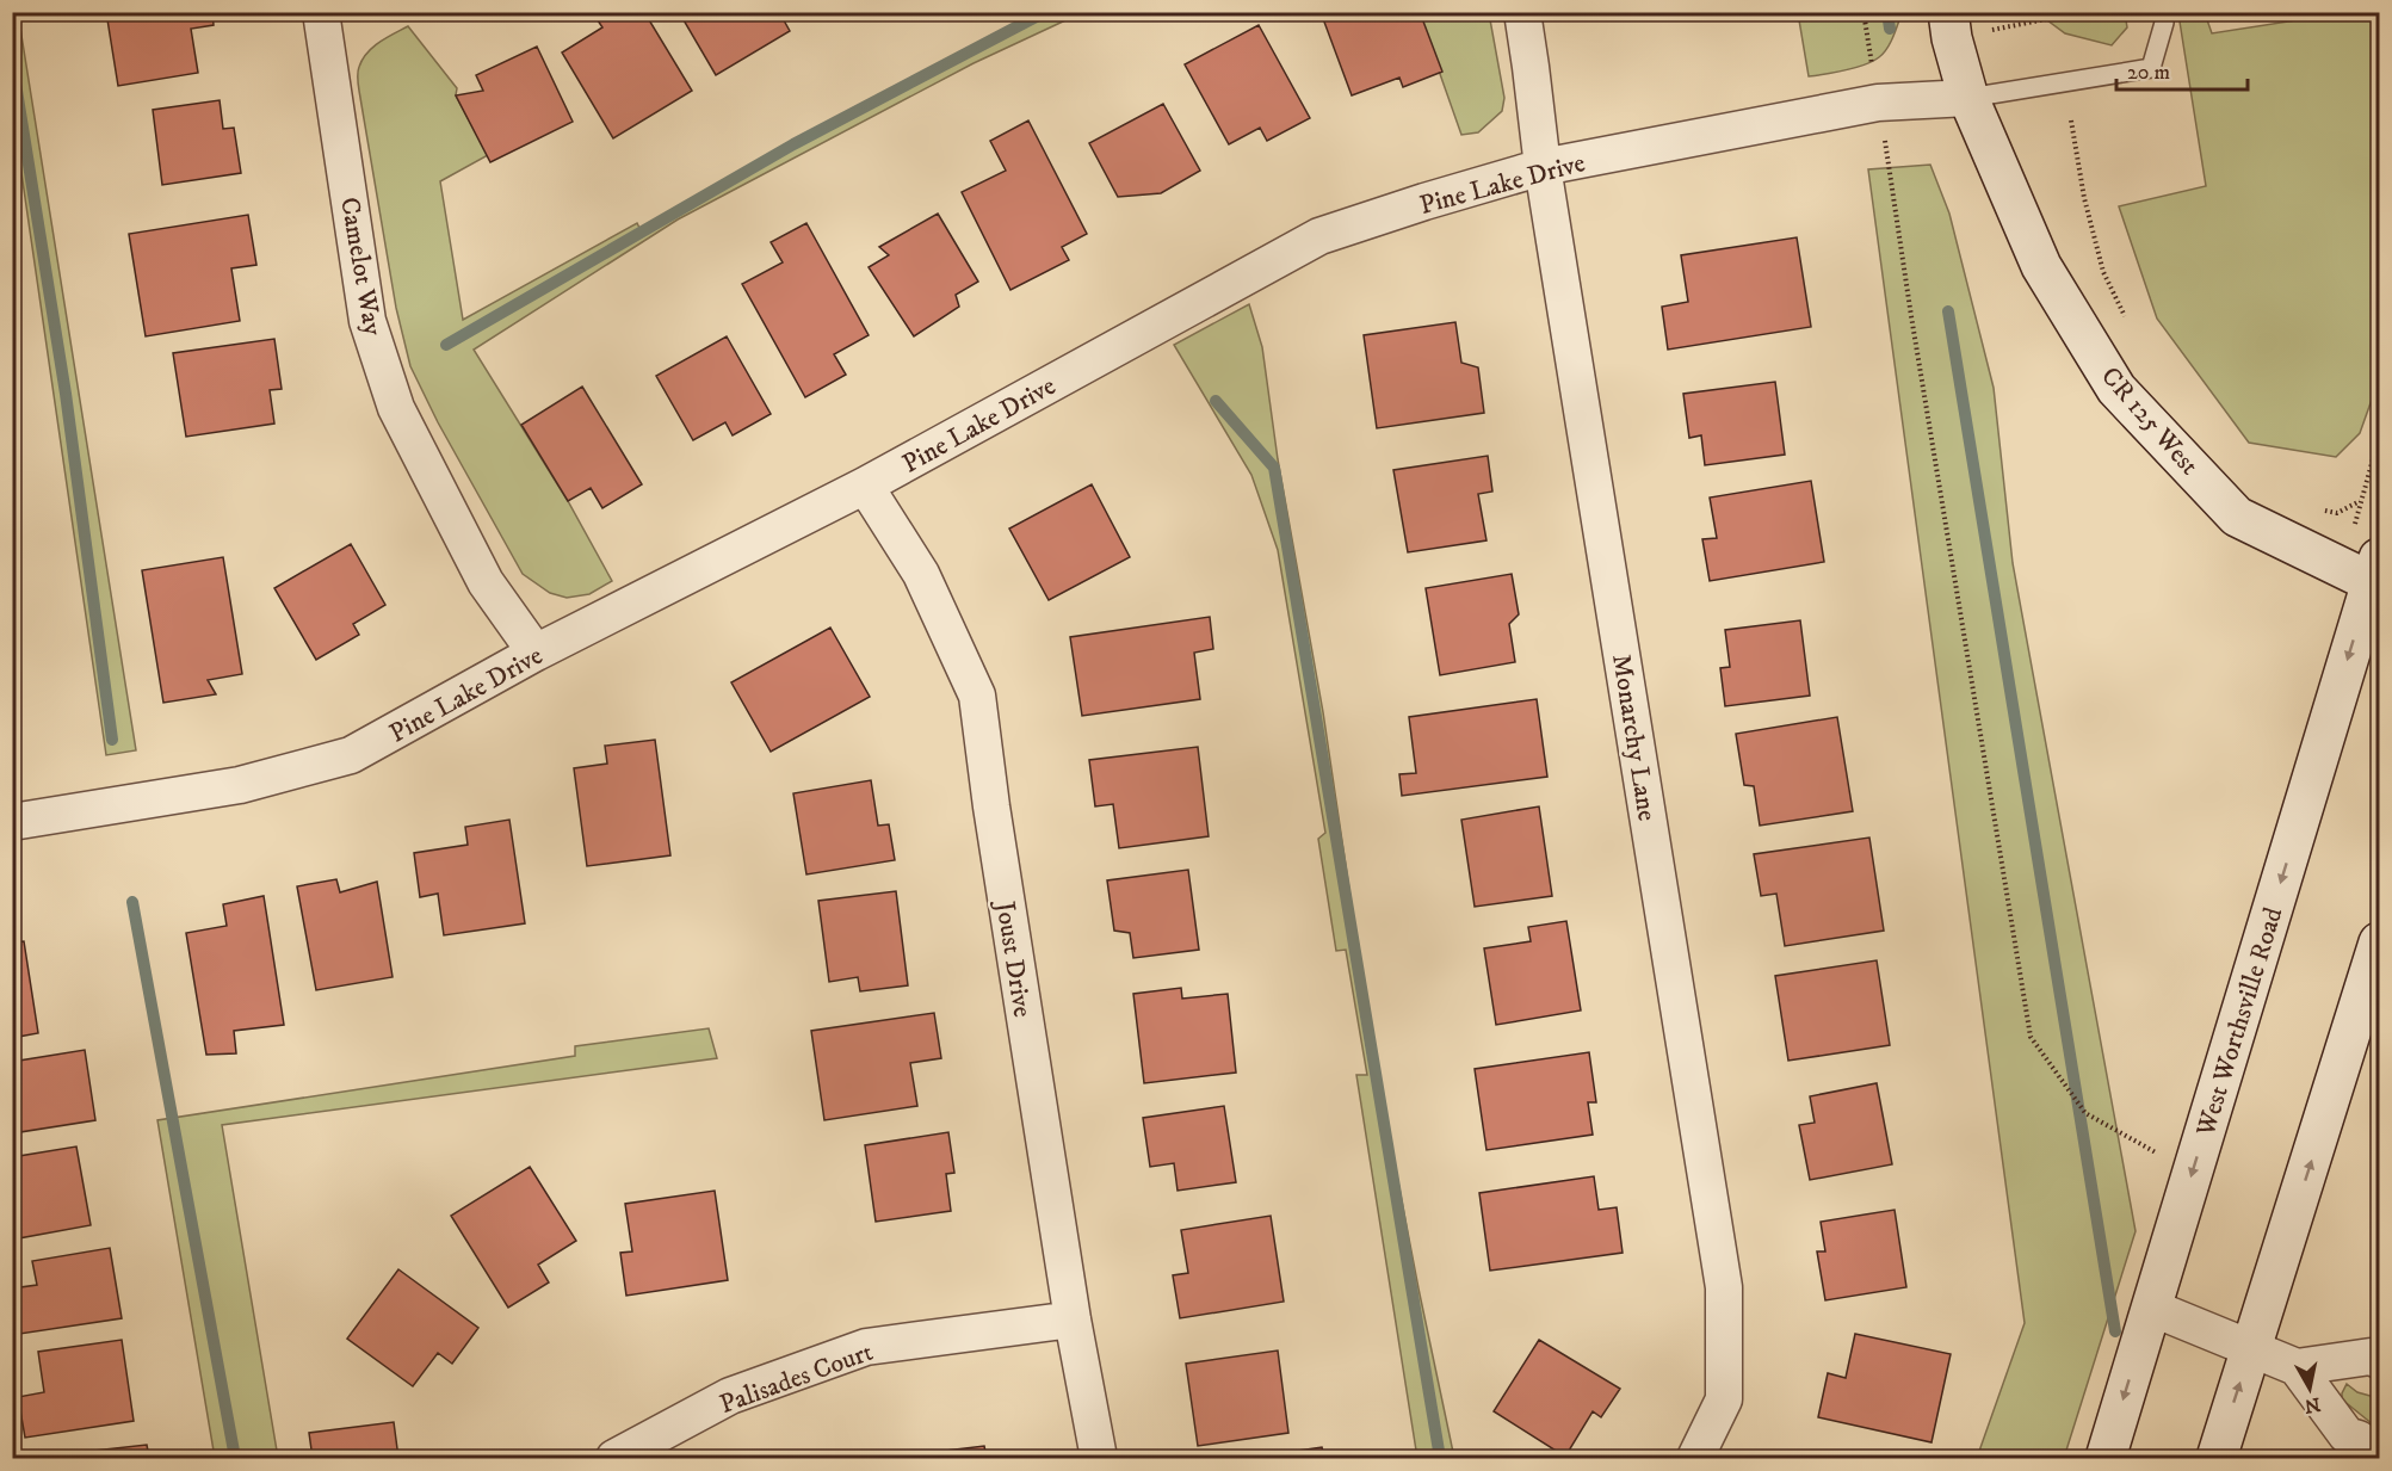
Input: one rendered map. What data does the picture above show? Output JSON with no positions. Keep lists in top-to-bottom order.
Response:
{
  "streets": {
    "main road": ["CR 125 West", "West Worthsville Road"],
    "street": [
      "Pine Lake Drive",
      "Camelot Way",
      "Monarchy Lane",
      "Joust Drive",
      "Palisades Court"
    ]
  },
  "crossings": [
    ["Pine Lake Drive", "Camelot Way"],
    ["Pine Lake Drive", "CR 125 West"],
    ["Pine Lake Drive", "Monarchy Lane"],
    ["Pine Lake Drive", "Joust Drive"],
    ["CR 125 West", "West Worthsville Road"],
    ["Joust Drive", "Palisades Court"]
  ],
  "scale_bar": "20 m",
  "north": "bottom"
}
